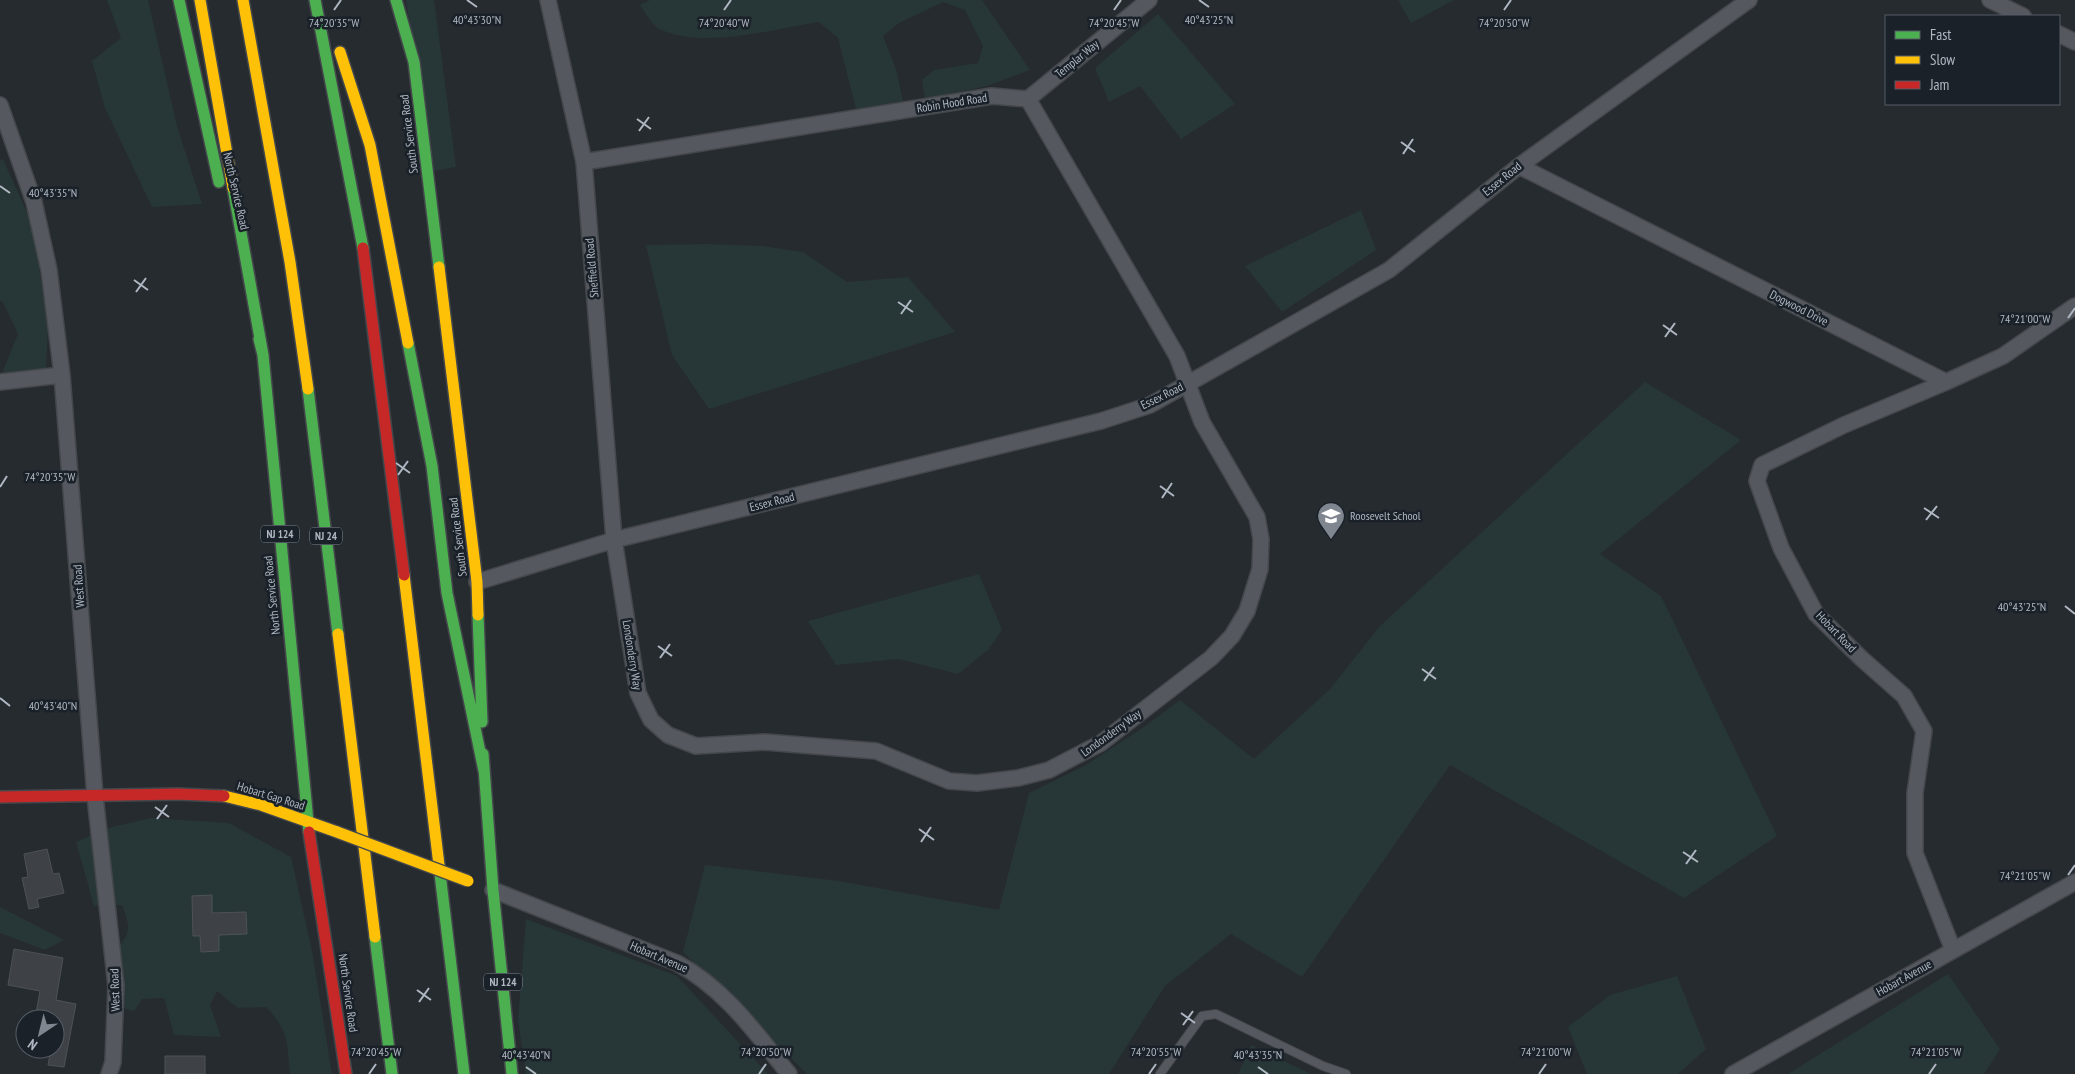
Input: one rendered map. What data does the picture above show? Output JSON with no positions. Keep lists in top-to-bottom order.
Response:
{
  "streets": {
    "main road": [
      "South Service Road",
      "North Service Road",
      "NJ 124",
      "NJ 24",
      "Hobart Gap Road"
    ],
    "street": [
      "Templar Way",
      "Robin Hood Road",
      "Essex Road",
      "Sheffield Road",
      "Dogwood Drive",
      "West Road",
      "Hobart Road",
      "Londonderry Way",
      "Hobart Avenue"
    ]
  },
  "crossings": [
    ["Templar Way", "Robin Hood Road"],
    ["Robin Hood Road", "Sheffield Road"],
    ["South Service Road", "Essex Road"],
    ["South Service Road", "Hobart Gap Road"],
    ["South Service Road", "Hobart Avenue"],
    ["Essex Road", "Sheffield Road"],
    ["Essex Road", "Dogwood Drive"],
    ["Essex Road", "Londonderry Way"],
    ["North Service Road", "Hobart Gap Road"],
    ["Sheffield Road", "Londonderry Way"],
    ["Dogwood Drive", "Hobart Road"],
    ["West Road", "Hobart Gap Road"],
    ["Hobart Road", "Hobart Avenue"],
    ["Hobart Gap Road", "Hobart Avenue"]
  ],
  "places": {
    "school or university": ["Roosevelt School"]
  },
  "legend": ["Fast", "Slow", "Jam"],
  "north": "bottom left",
  "coordinates": [
    "40°43'30\"N",
    "40°43'25\"N",
    "74°20'35\"W",
    "74°20'40\"W",
    "74°20'45\"W",
    "74°20'50\"W",
    "40°43'35\"N",
    "74°21'00\"W",
    "40°43'40\"N",
    "74°21'05\"W",
    "74°20'55\"W"
  ]
}
